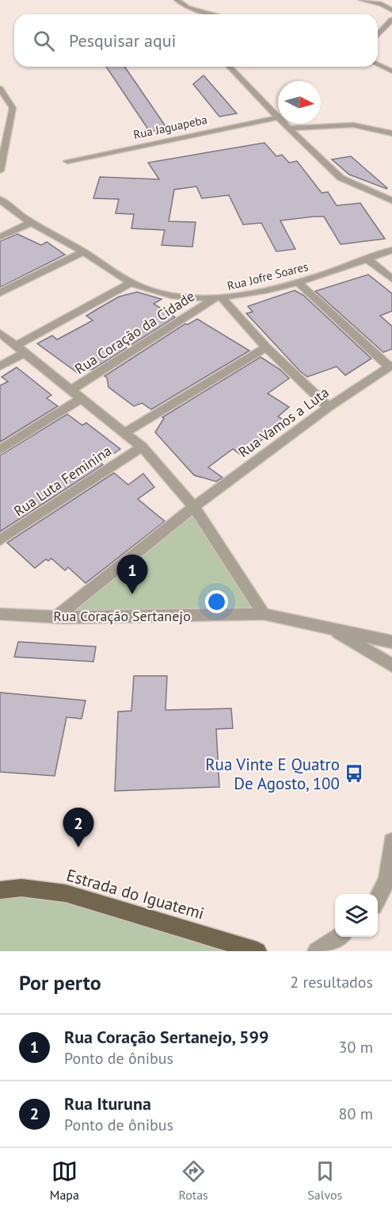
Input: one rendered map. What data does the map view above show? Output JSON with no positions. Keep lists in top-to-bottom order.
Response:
{
  "streets": {
    "main road": ["Estrada do Iguatemi"],
    "street": [
      "Rua Jaguapeba",
      "Rua Jofre Soares",
      "Rua Coração da Cidade",
      "Rua Vamos a Luta",
      "Rua Luta Feminina",
      "Rua Coração Sertanejo"
    ]
  },
  "crossings": [
    ["Rua Jofre Soares", "Rua Coração da Cidade"],
    ["Rua Vamos a Luta", "Rua Coração Sertanejo"]
  ],
  "places": {
    "bus stop": ["Rua Vinte E Quatro De Agosto, 100"]
  },
  "north": "right",
  "page": {
    "search": "Pesquisar aqui",
    "pins": ["1", "2"],
    "heading": ["Por perto", "2 resultados"],
    "list": [
      {
        "mark": "1",
        "name": "Rua Coração Sertanejo, 599",
        "note": "Ponto de ônibus",
        "value": "30 m"
      },
      {
        "mark": "2",
        "name": "Rua Ituruna",
        "note": "Ponto de ônibus",
        "value": "80 m"
      }
    ],
    "nav": ["Mapa", "Rotas", "Salvos"]
  }
}
